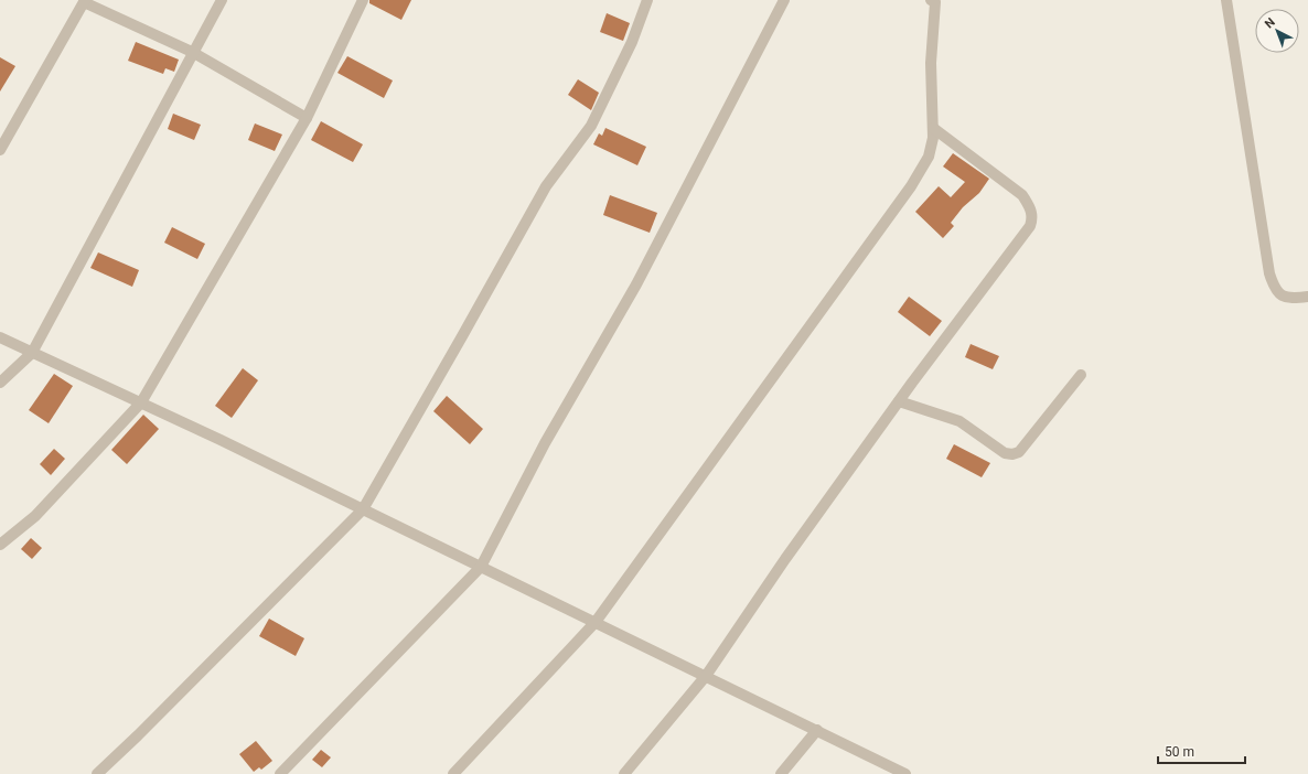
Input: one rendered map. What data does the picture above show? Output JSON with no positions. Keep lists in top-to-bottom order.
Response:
{
  "scale_bar": "50 m",
  "north": "top left"
}
